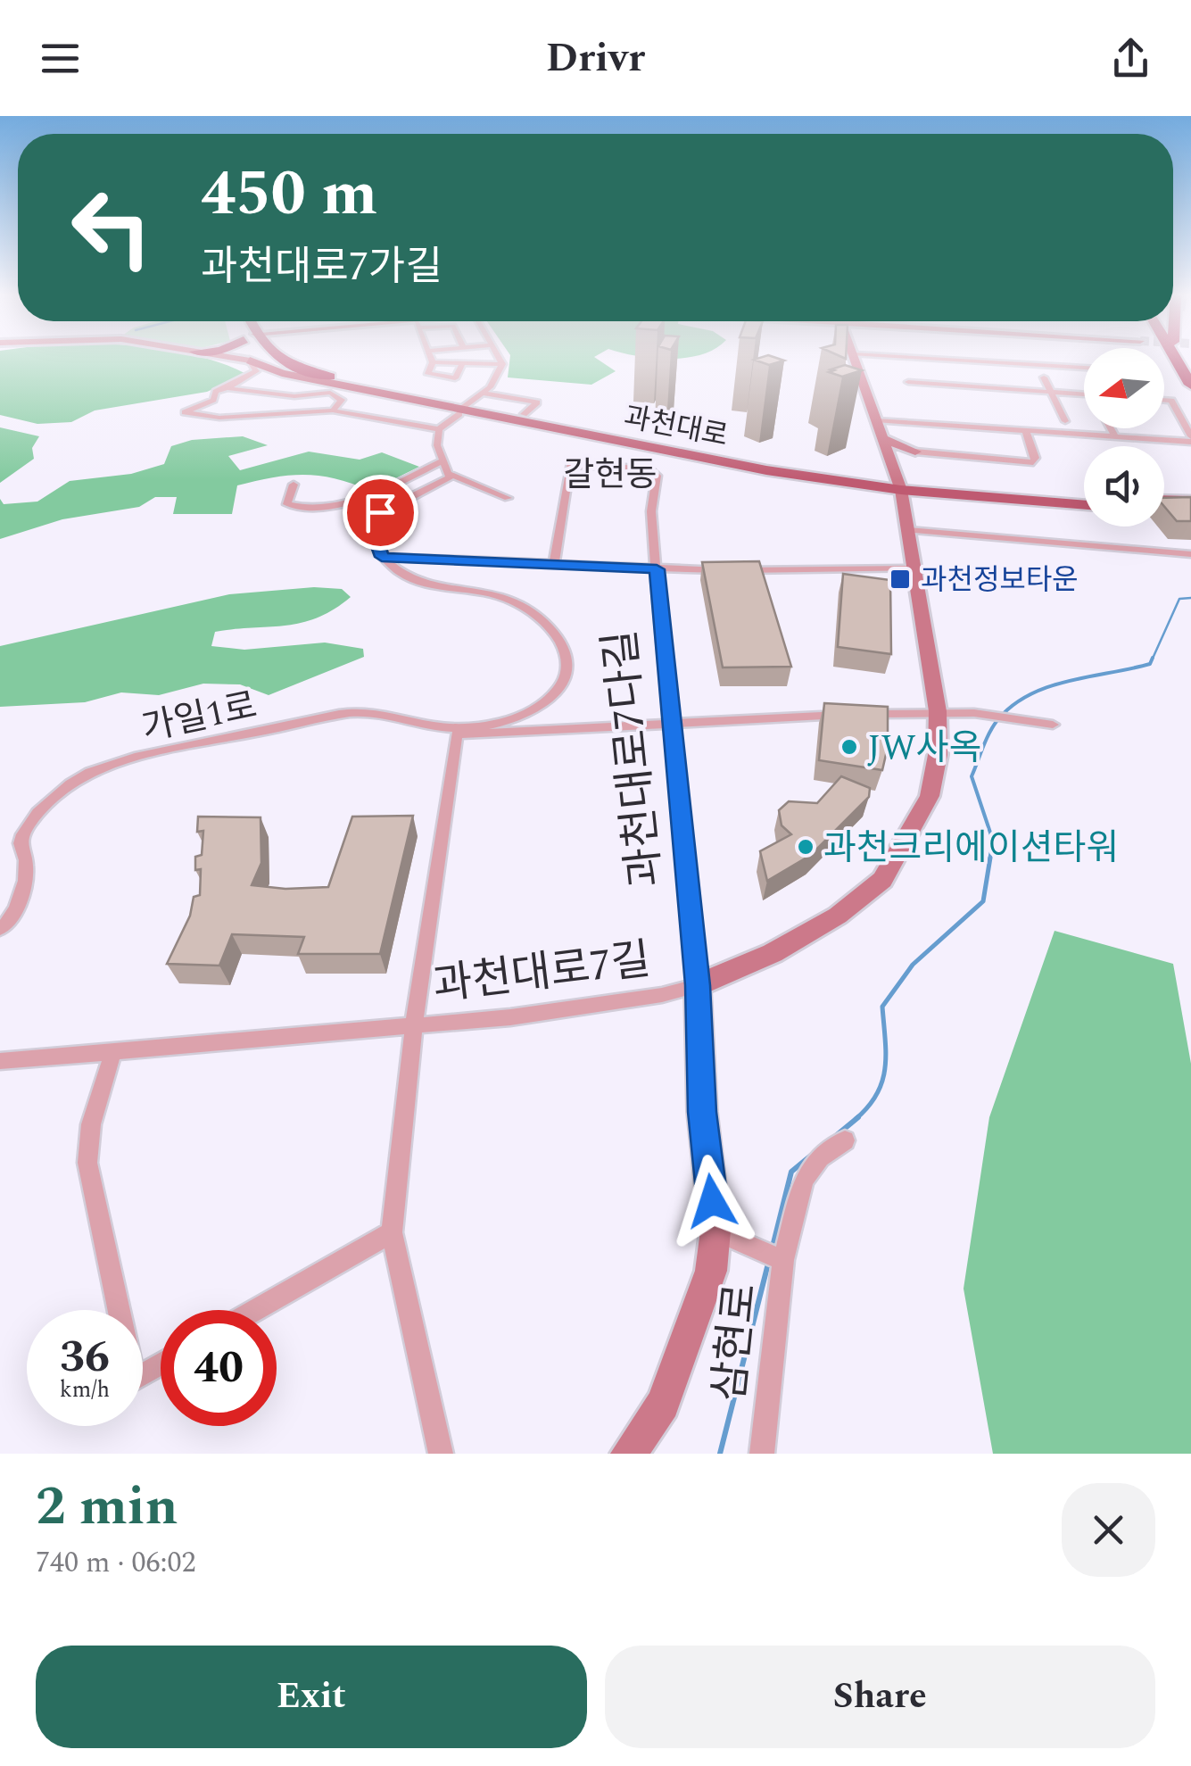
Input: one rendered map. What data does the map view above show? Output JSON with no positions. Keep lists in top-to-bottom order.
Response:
{
  "streets": {
    "main road": ["과천대로"],
    "street": [
      "가일1로",
      "과천대로7다길",
      "과천대로7길",
      "삼현로"
    ]
  },
  "crossings": [
    ["과천대로", "과천대로7길"],
    ["과천대로7다길", "과천대로7길"],
    ["과천대로7다길", "삼현로"]
  ],
  "districts": ["갈현동"],
  "places": {
    "transit": ["과천정보타운"],
    "other": ["JW사옥", "과천크리에이션타워"]
  },
  "north": "left",
  "page": {
    "header": "Drivr",
    "turn": ["450 m", "과천대로7가길"],
    "speed": "36 km/h",
    "limit": "40",
    "heading": ["2 min", "740 m · 06:02"],
    "buttons": ["Exit", "Share"]
  }
}
